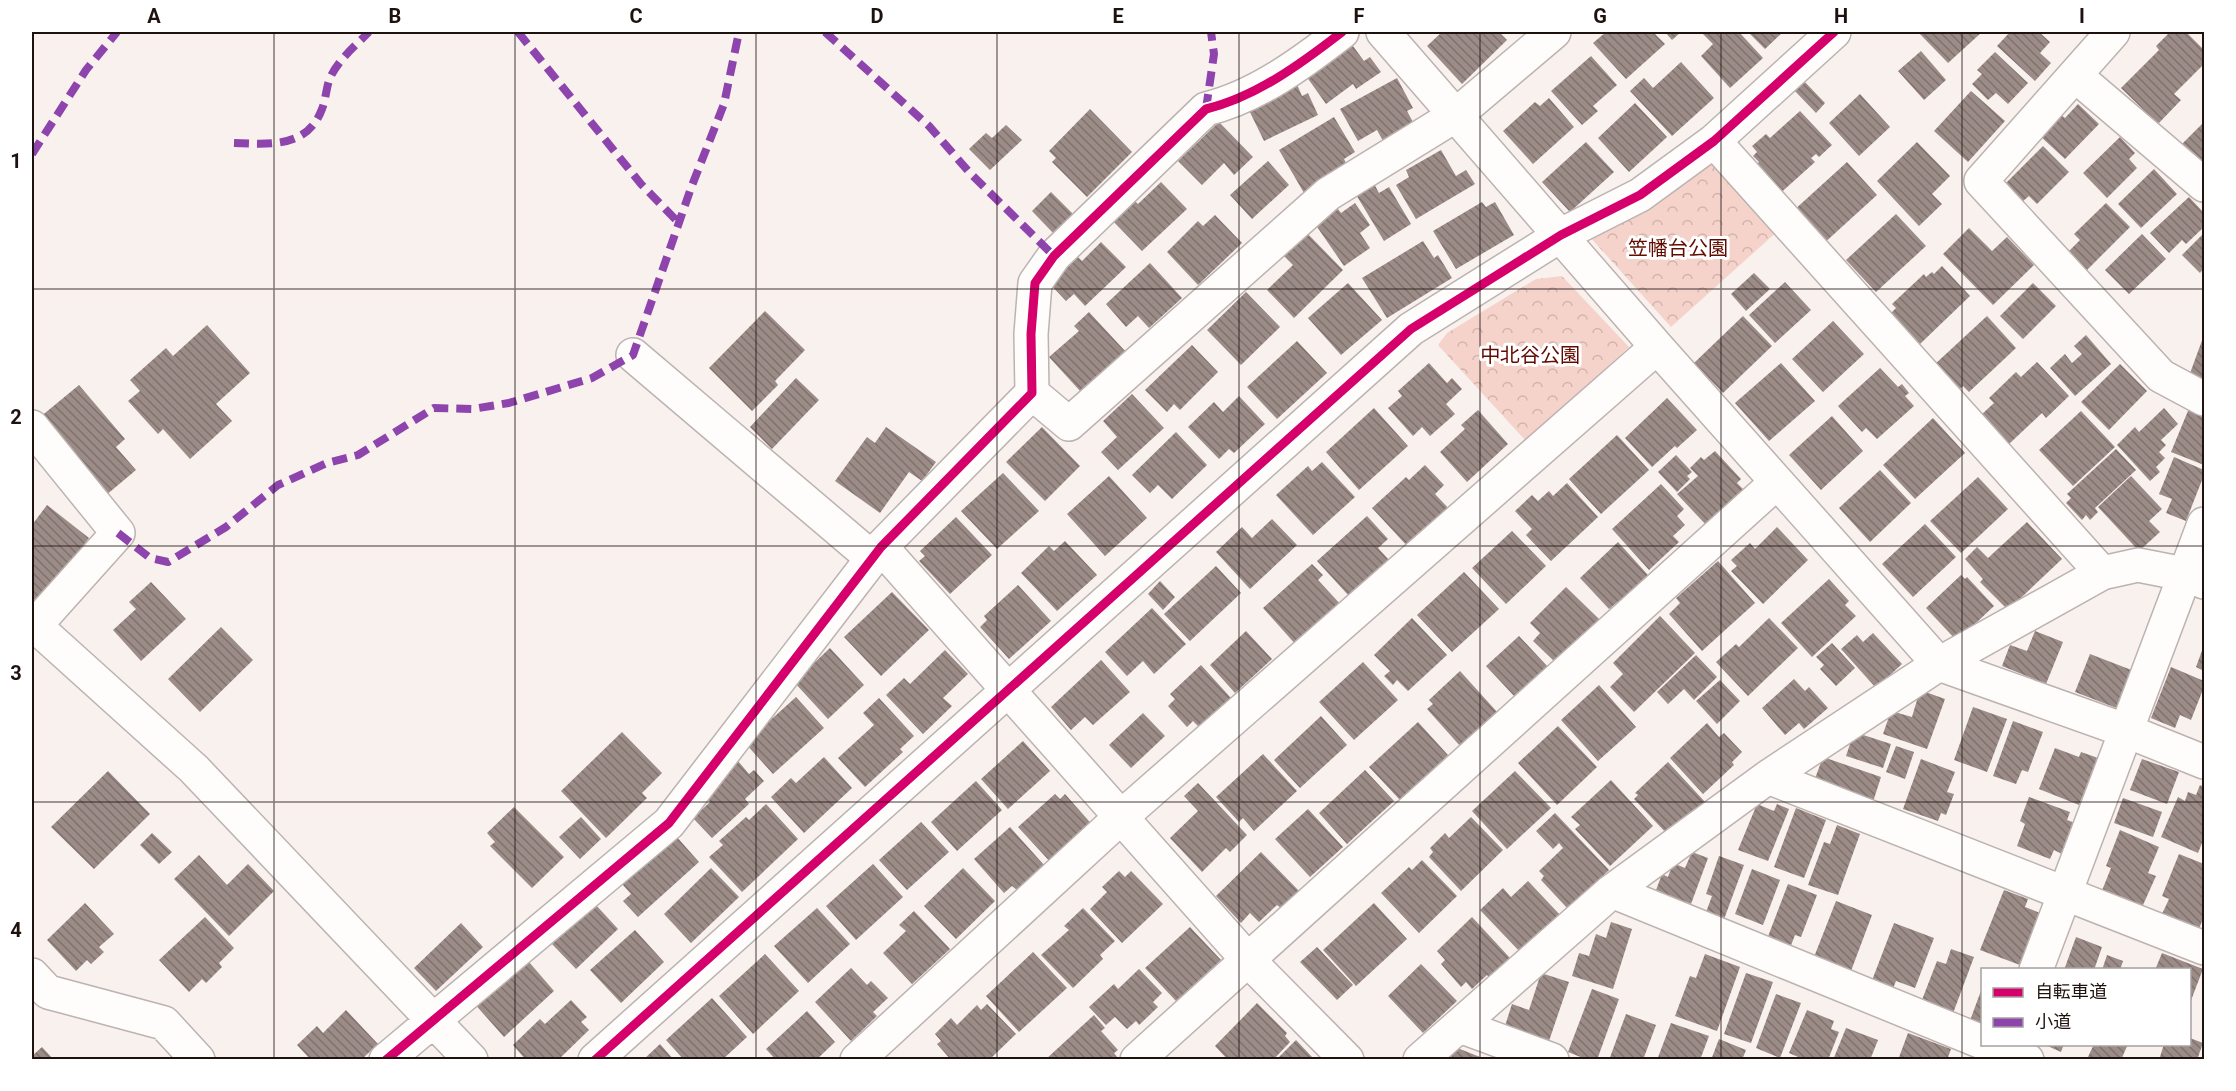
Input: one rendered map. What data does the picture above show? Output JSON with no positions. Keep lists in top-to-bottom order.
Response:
{
  "parks": ["笠幡台公園", "中北谷公園"],
  "legend": ["自転車道", "小道"],
  "grid": {
    "columns": [
      "A",
      "B",
      "C",
      "D",
      "E",
      "F",
      "G",
      "H",
      "I"
    ],
    "rows": [
      "1",
      "2",
      "3",
      "4"
    ]
  }
}
